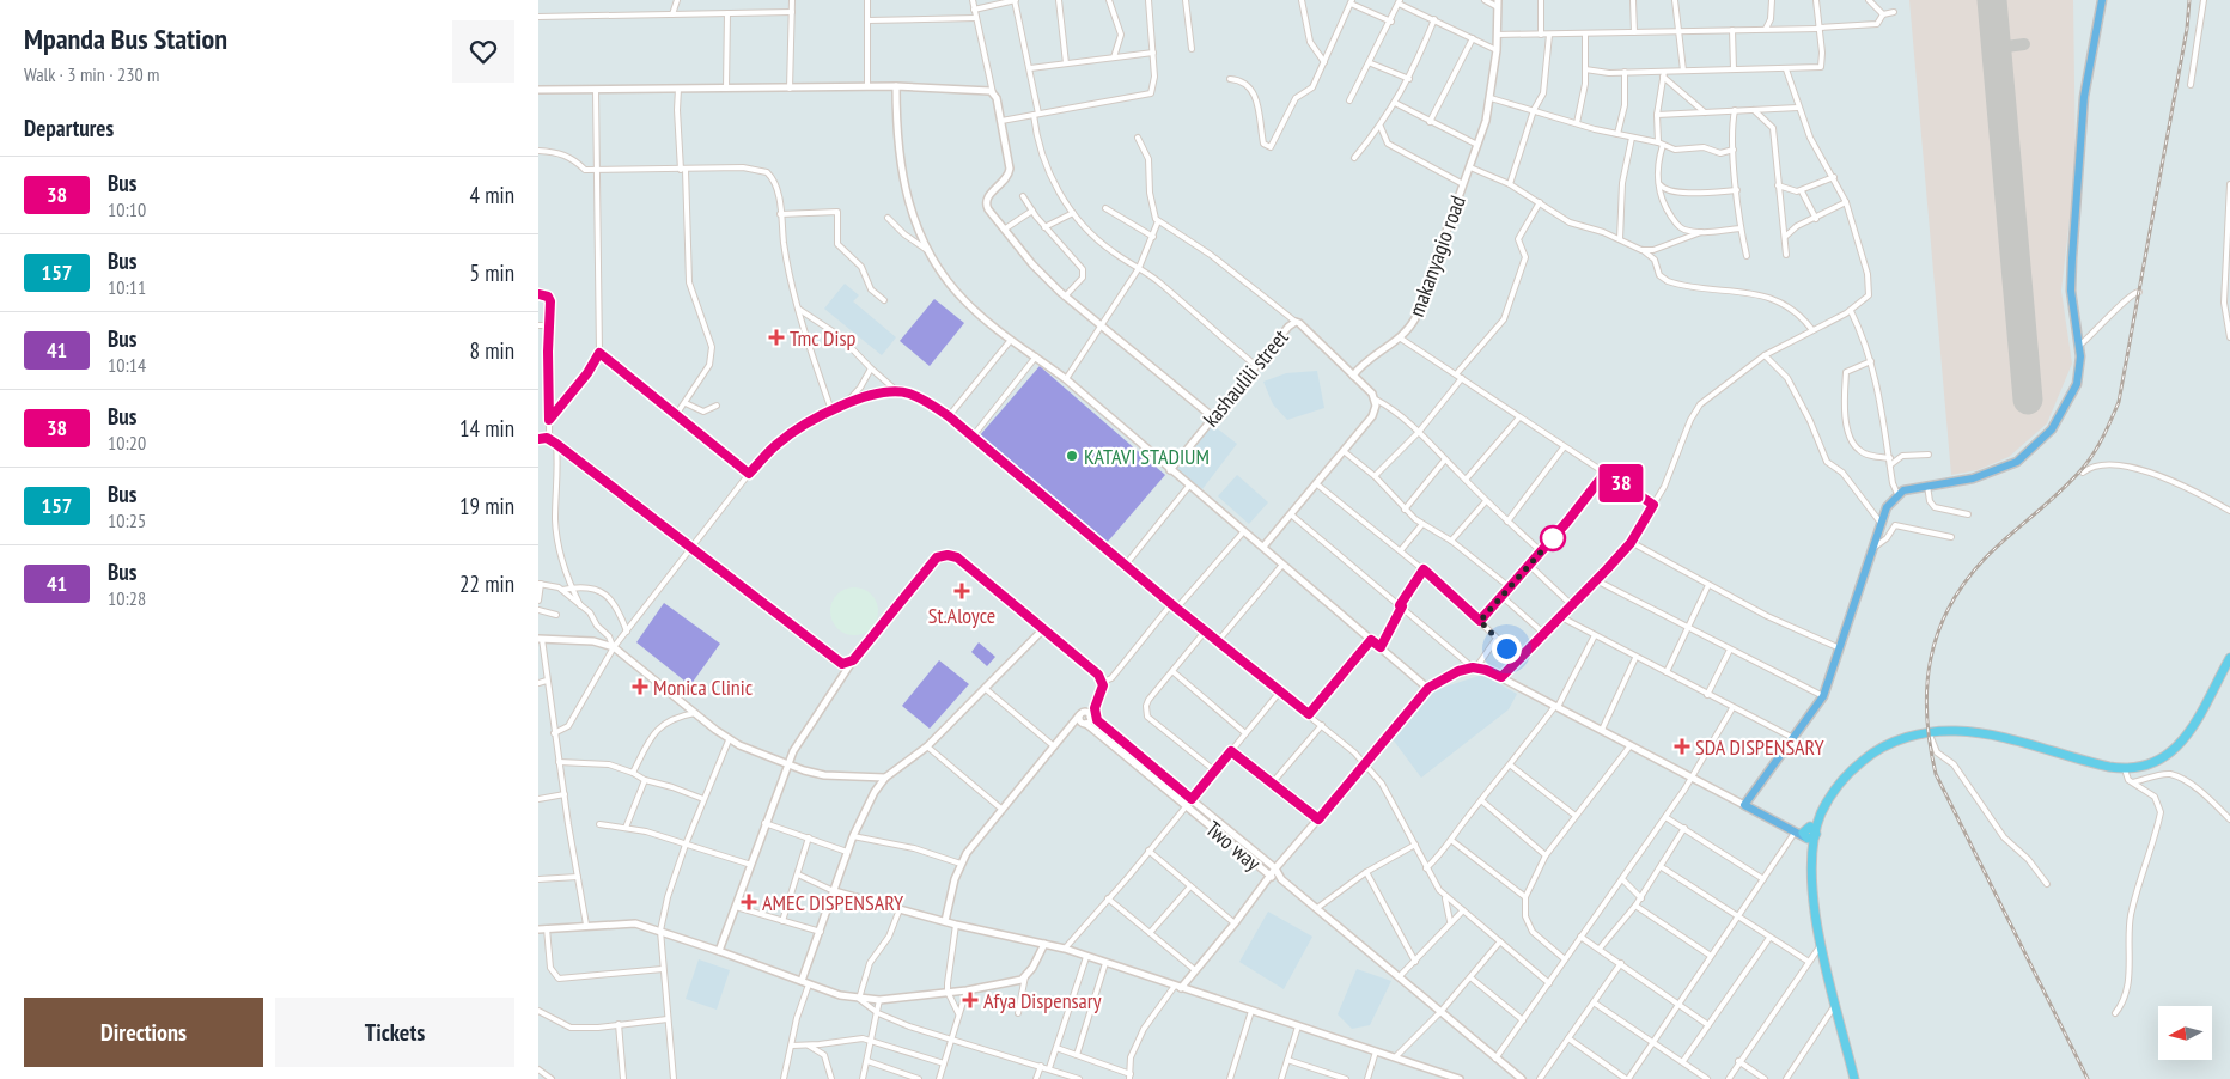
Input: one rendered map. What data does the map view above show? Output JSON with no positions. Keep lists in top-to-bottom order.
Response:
{
  "streets": {
    "street": ["makanyagio road", "kashaulili street", "Two way"]
  },
  "crossings": [
    ["makanyagio road", "kashaulili street"]
  ],
  "places": {
    "health": [
      "Tmc Disp",
      "St.Aloyce",
      "Monica Clinic",
      "SDA DISPENSARY",
      "AMEC DISPENSARY",
      "Afya Dispensary"
    ],
    "other": ["KATAVI STADIUM"]
  },
  "lines": ["bus line 38"],
  "north": "left",
  "page": {
    "heading": [
      ["Mpanda Bus Station", "Walk · 3 min · 230 m"],
      "Departures"
    ],
    "on_map": "38",
    "list": [
      {
        "mark": "38",
        "name": "Bus",
        "note": "10:10",
        "value": "4 min"
      },
      {
        "mark": "157",
        "name": "Bus",
        "note": "10:11",
        "value": "5 min"
      },
      {
        "mark": "41",
        "name": "Bus",
        "note": "10:14",
        "value": "8 min"
      },
      {
        "mark": "38",
        "name": "Bus",
        "note": "10:20",
        "value": "14 min"
      },
      {
        "mark": "157",
        "name": "Bus",
        "note": "10:25",
        "value": "19 min"
      },
      {
        "mark": "41",
        "name": "Bus",
        "note": "10:28",
        "value": "22 min"
      }
    ],
    "buttons": ["Directions", "Tickets"]
  }
}
